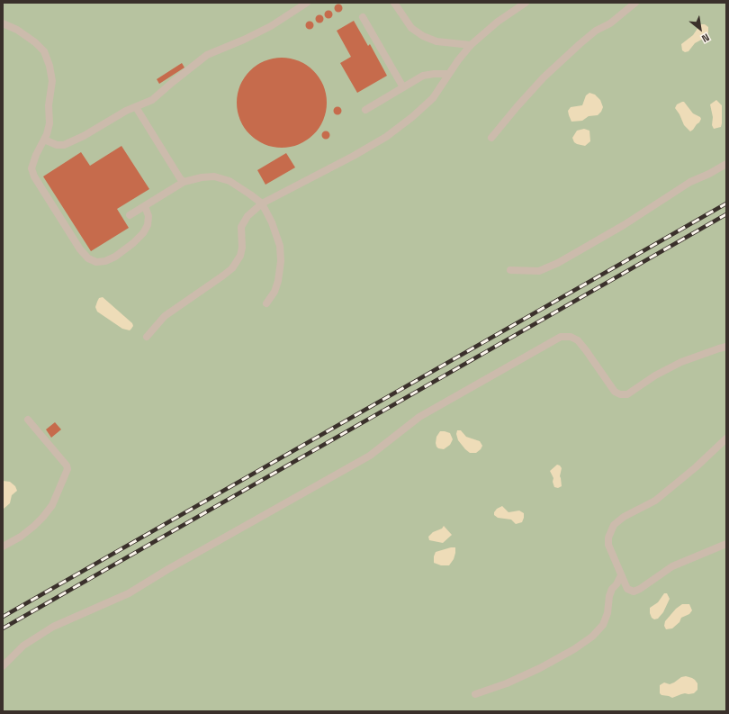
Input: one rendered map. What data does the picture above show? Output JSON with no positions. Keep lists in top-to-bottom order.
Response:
{
  "north": "bottom right"
}
